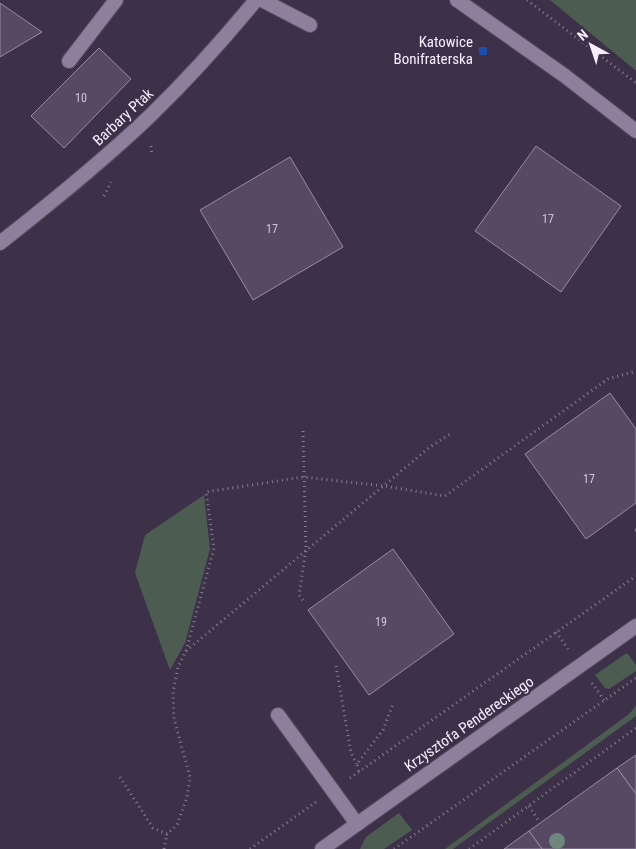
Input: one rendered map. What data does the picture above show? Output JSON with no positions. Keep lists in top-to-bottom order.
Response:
{
  "streets": {
    "street": ["Barbary Ptak", "Krzysztofa Pendereckiego"]
  },
  "places": {
    "transit": ["Katowice Bonifraterska"]
  },
  "house_numbers": [
    "10",
    "17",
    "17",
    "17",
    "19"
  ],
  "north": "top left"
}
